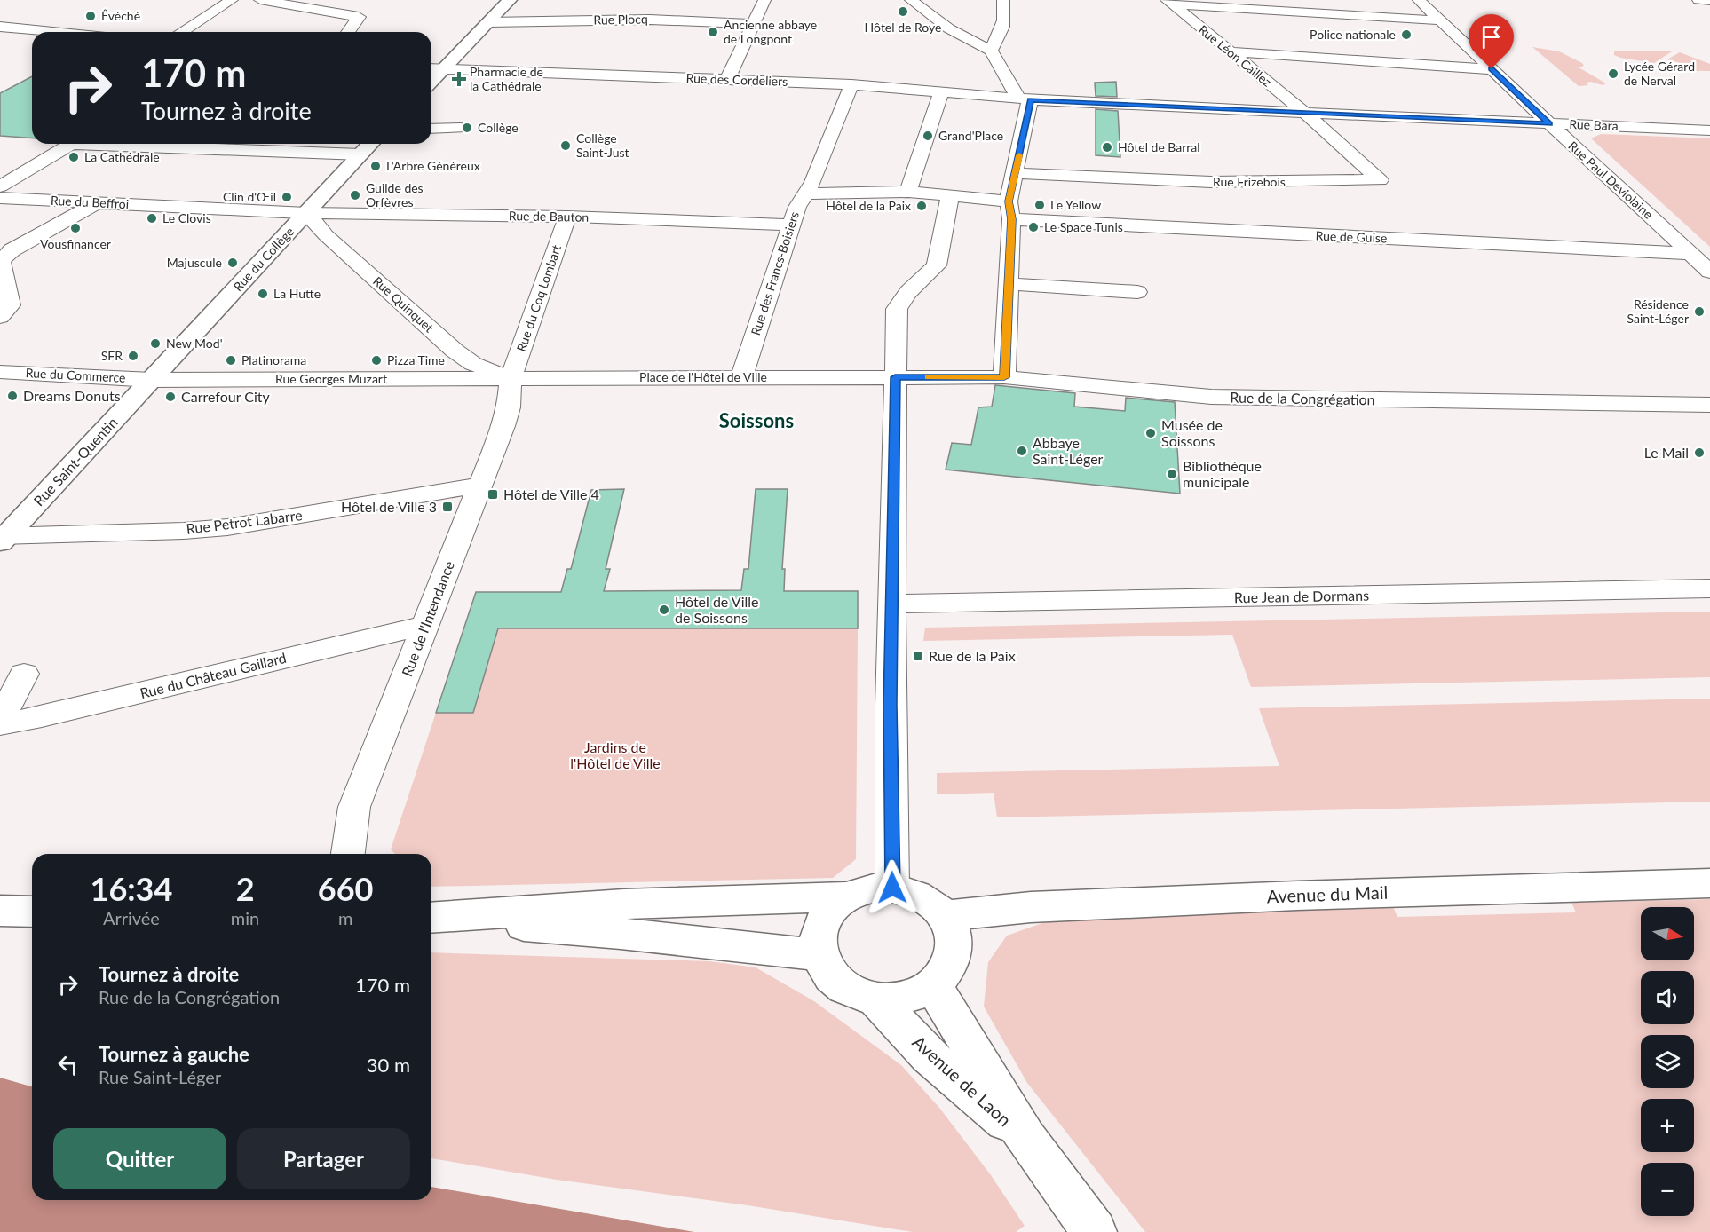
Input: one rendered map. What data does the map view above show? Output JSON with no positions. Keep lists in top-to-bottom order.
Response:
{
  "streets": {
    "main road": [
      "Rue du Collège",
      "Rue Saint-Quentin",
      "Avenue du Mail",
      "Avenue de Laon"
    ],
    "street": [
      "Rue Plocq",
      "Rue Léon Caillez",
      "Rue des Cordeliers",
      "Rue Bara",
      "Rue Paul Deviolaine",
      "Rue Frizebois",
      "Rue du Beffroi",
      "Rue de Bauton",
      "Rue de Guise",
      "Rue des Francs-Boisiers",
      "Rue du Coq Lombart",
      "Rue Quinquet",
      "Rue du Commerce",
      "Place de l'Hôtel de Ville",
      "Rue Georges Muzart",
      "Rue de la Congrégation",
      "Rue Petrot Labarre",
      "Rue Jean de Dormans",
      "Rue de l'Intendance",
      "Rue du Château Gaillard"
    ]
  },
  "crossings": [
    ["Rue Léon Caillez", "Rue Bara"],
    ["Rue Léon Caillez", "Rue Frizebois"],
    ["Rue des Cordeliers", "Rue Bara"],
    ["Rue des Cordeliers", "Rue des Francs-Boisiers"],
    ["Rue Bara", "Rue Paul Deviolaine"],
    ["Rue Bara", "Rue Frizebois"],
    ["Rue Paul Deviolaine", "Rue de Guise"],
    ["Rue du Beffroi", "Rue de Bauton"],
    ["Rue du Beffroi", "Rue du Collège"],
    ["Rue du Beffroi", "Rue Quinquet"],
    ["Rue de Bauton", "Rue du Collège"],
    ["Rue de Bauton", "Rue des Francs-Boisiers"],
    ["Rue de Bauton", "Rue du Coq Lombart"],
    ["Rue de Bauton", "Rue Quinquet"],
    ["Rue de Guise", "Rue des Francs-Boisiers"],
    ["Rue du Collège", "Rue Quinquet"],
    ["Rue du Collège", "Rue du Commerce"],
    ["Rue du Collège", "Rue Georges Muzart"],
    ["Rue du Collège", "Rue Saint-Quentin"],
    ["Rue des Francs-Boisiers", "Place de l'Hôtel de Ville"],
    ["Rue du Coq Lombart", "Rue Quinquet"],
    ["Rue du Coq Lombart", "Place de l'Hôtel de Ville"],
    ["Rue du Coq Lombart", "Rue Georges Muzart"],
    ["Rue du Coq Lombart", "Rue de l'Intendance"],
    ["Rue Quinquet", "Place de l'Hôtel de Ville"],
    ["Rue Quinquet", "Rue Georges Muzart"],
    ["Rue Quinquet", "Rue de l'Intendance"],
    ["Rue du Commerce", "Rue Georges Muzart"],
    ["Rue du Commerce", "Rue Saint-Quentin"],
    ["Place de l'Hôtel de Ville", "Rue Georges Muzart"],
    ["Place de l'Hôtel de Ville", "Rue de la Congrégation"],
    ["Place de l'Hôtel de Ville", "Rue de l'Intendance"],
    ["Rue Georges Muzart", "Rue Saint-Quentin"],
    ["Rue Georges Muzart", "Rue de l'Intendance"],
    ["Rue Saint-Quentin", "Rue Petrot Labarre"],
    ["Rue Petrot Labarre", "Rue de l'Intendance"],
    ["Rue de l'Intendance", "Rue du Château Gaillard"],
    ["Avenue du Mail", "Avenue de Laon"]
  ],
  "districts": ["Soissons"],
  "parks": ["Jardins de l'Hôtel de Ville"],
  "places": {
    "other": [
      "Hôtel de Roye",
      "Êvéché",
      "Ancienne abbaye de Longpont",
      "Police nationale",
      "Lycée Gérard de Nerval",
      "Collège",
      "Grand'Place",
      "Collège Saint-Just",
      "Hôtel de Barral",
      "La Cathédrale",
      "L'Arbre Généreux",
      "Guilde des Orfèvres",
      "Clin d'Œil",
      "Le Yellow",
      "Hôtel de la Paix",
      "Le Clovis",
      "Le Space Tunis",
      "Vousfinancer",
      "Majuscule",
      "La Hutte",
      "Résidence Saint-Léger",
      "New Mod'",
      "SFR",
      "Platinorama",
      "Pizza Time",
      "Dreams Donuts",
      "Carrefour City",
      "Musée de Soissons",
      "Abbaye Saint-Léger",
      "Le Mail",
      "Bibliothèque municipale",
      "Hôtel de Ville de Soissons"
    ],
    "health": ["Pharmacie de la Cathédrale"],
    "transit": ["Hôtel de Ville 4", "Hôtel de Ville 3", "Rue de la Paix"]
  },
  "north": "right",
  "page": {
    "turn": ["170 m", "Tournez à droite"],
    "eta": [
      "16:34",
      "Arrivée",
      "2",
      "min",
      "660",
      "m"
    ],
    "map_buttons": ["+", "−"],
    "list": [
      {
        "name": "Tournez à droite",
        "note": "Rue de la Congrégation",
        "value": "170 m"
      },
      {
        "name": "Tournez à gauche",
        "note": "Rue Saint-Léger",
        "value": "30 m"
      }
    ],
    "buttons": ["Quitter", "Partager"]
  }
}
